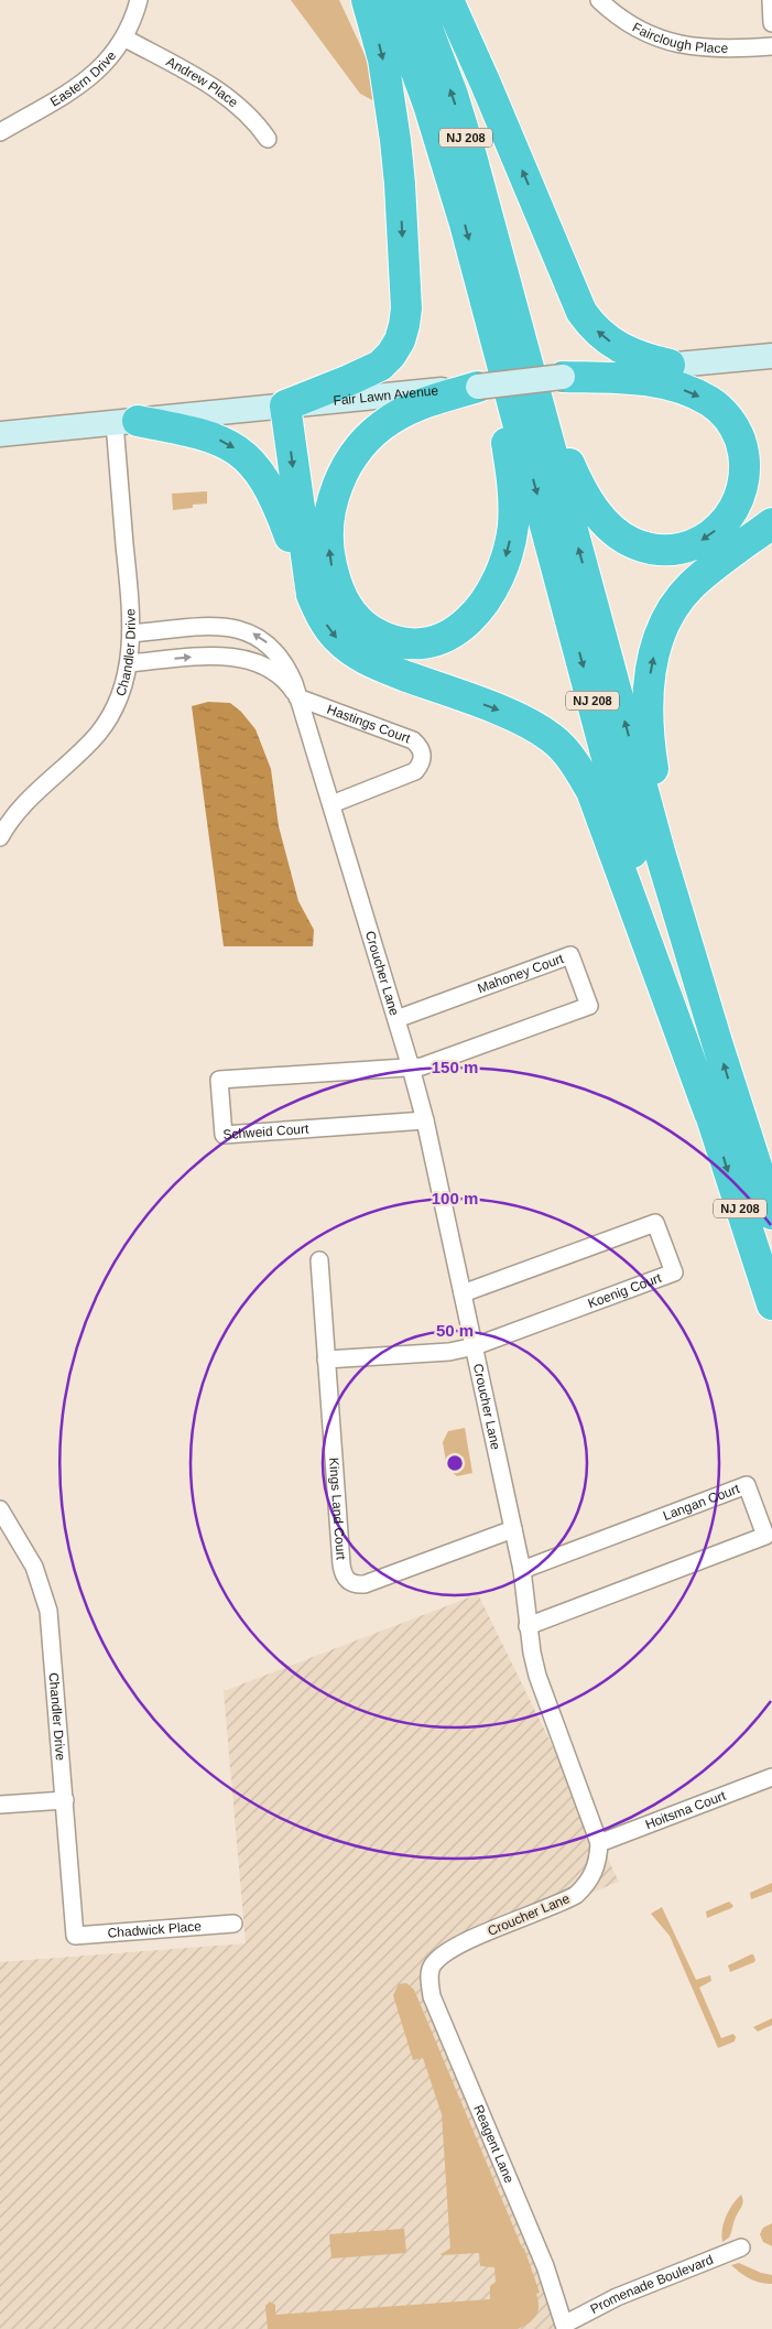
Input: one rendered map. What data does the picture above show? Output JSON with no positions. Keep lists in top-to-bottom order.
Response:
{
  "streets": {
    "highway": ["NJ 208"],
    "main road": ["Fair Lawn Avenue"],
    "street": [
      "Fairclough Place",
      "Eastern Drive",
      "Andrew Place",
      "Chandler Drive",
      "Hastings Court",
      "Mahoney Court",
      "Croucher Lane",
      "Schweid Court",
      "Koenig Court",
      "Langan Court",
      "Kings Land Court",
      "Hoitsma Court",
      "Chadwick Place",
      "Reagent Lane",
      "Promenade Boulevard"
    ]
  },
  "crossings": [
    ["Eastern Drive", "Andrew Place"],
    ["Fair Lawn Avenue", "Chandler Drive"],
    ["Chandler Drive", "Croucher Lane"],
    ["Chandler Drive", "Chadwick Place"],
    ["Hastings Court", "Croucher Lane"],
    ["Mahoney Court", "Croucher Lane"],
    ["Mahoney Court", "Schweid Court"],
    ["Croucher Lane", "Schweid Court"],
    ["Croucher Lane", "Koenig Court"],
    ["Croucher Lane", "Langan Court"],
    ["Croucher Lane", "Kings Land Court"],
    ["Croucher Lane", "Hoitsma Court"],
    ["Croucher Lane", "Reagent Lane"],
    ["Koenig Court", "Kings Land Court"],
    ["Reagent Lane", "Promenade Boulevard"]
  ],
  "rings": ["150 m", "100 m", "50 m"]
}
